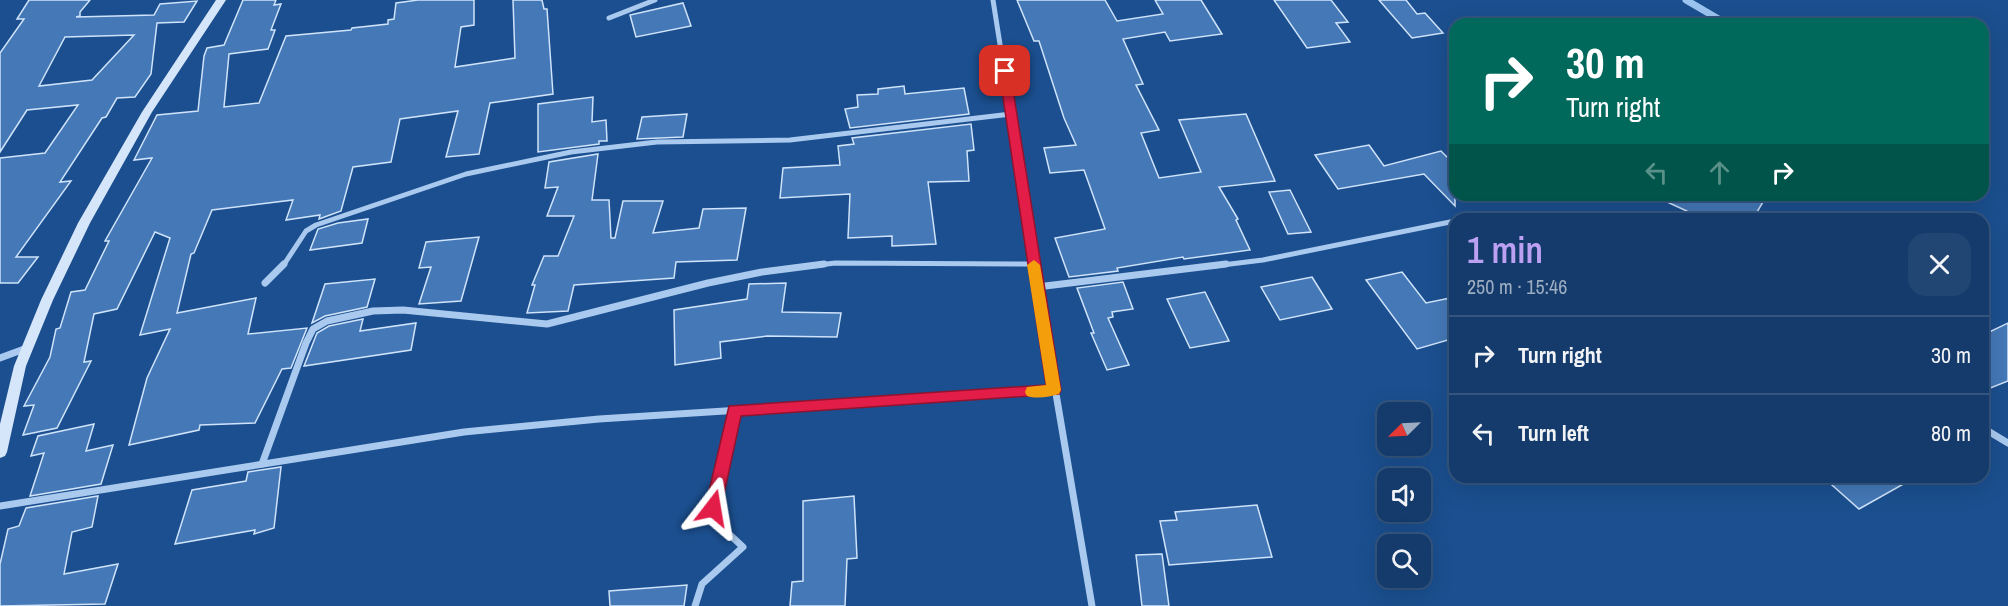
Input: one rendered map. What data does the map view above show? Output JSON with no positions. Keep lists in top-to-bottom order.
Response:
{
  "north": "bottom left",
  "page": {
    "turn": ["30 m", "Turn right"],
    "heading": ["1 min", "250 m · 15:46"],
    "list": [
      {
        "name": "Turn right",
        "value": "30 m"
      },
      {
        "name": "Turn left",
        "value": "80 m"
      }
    ]
  }
}
